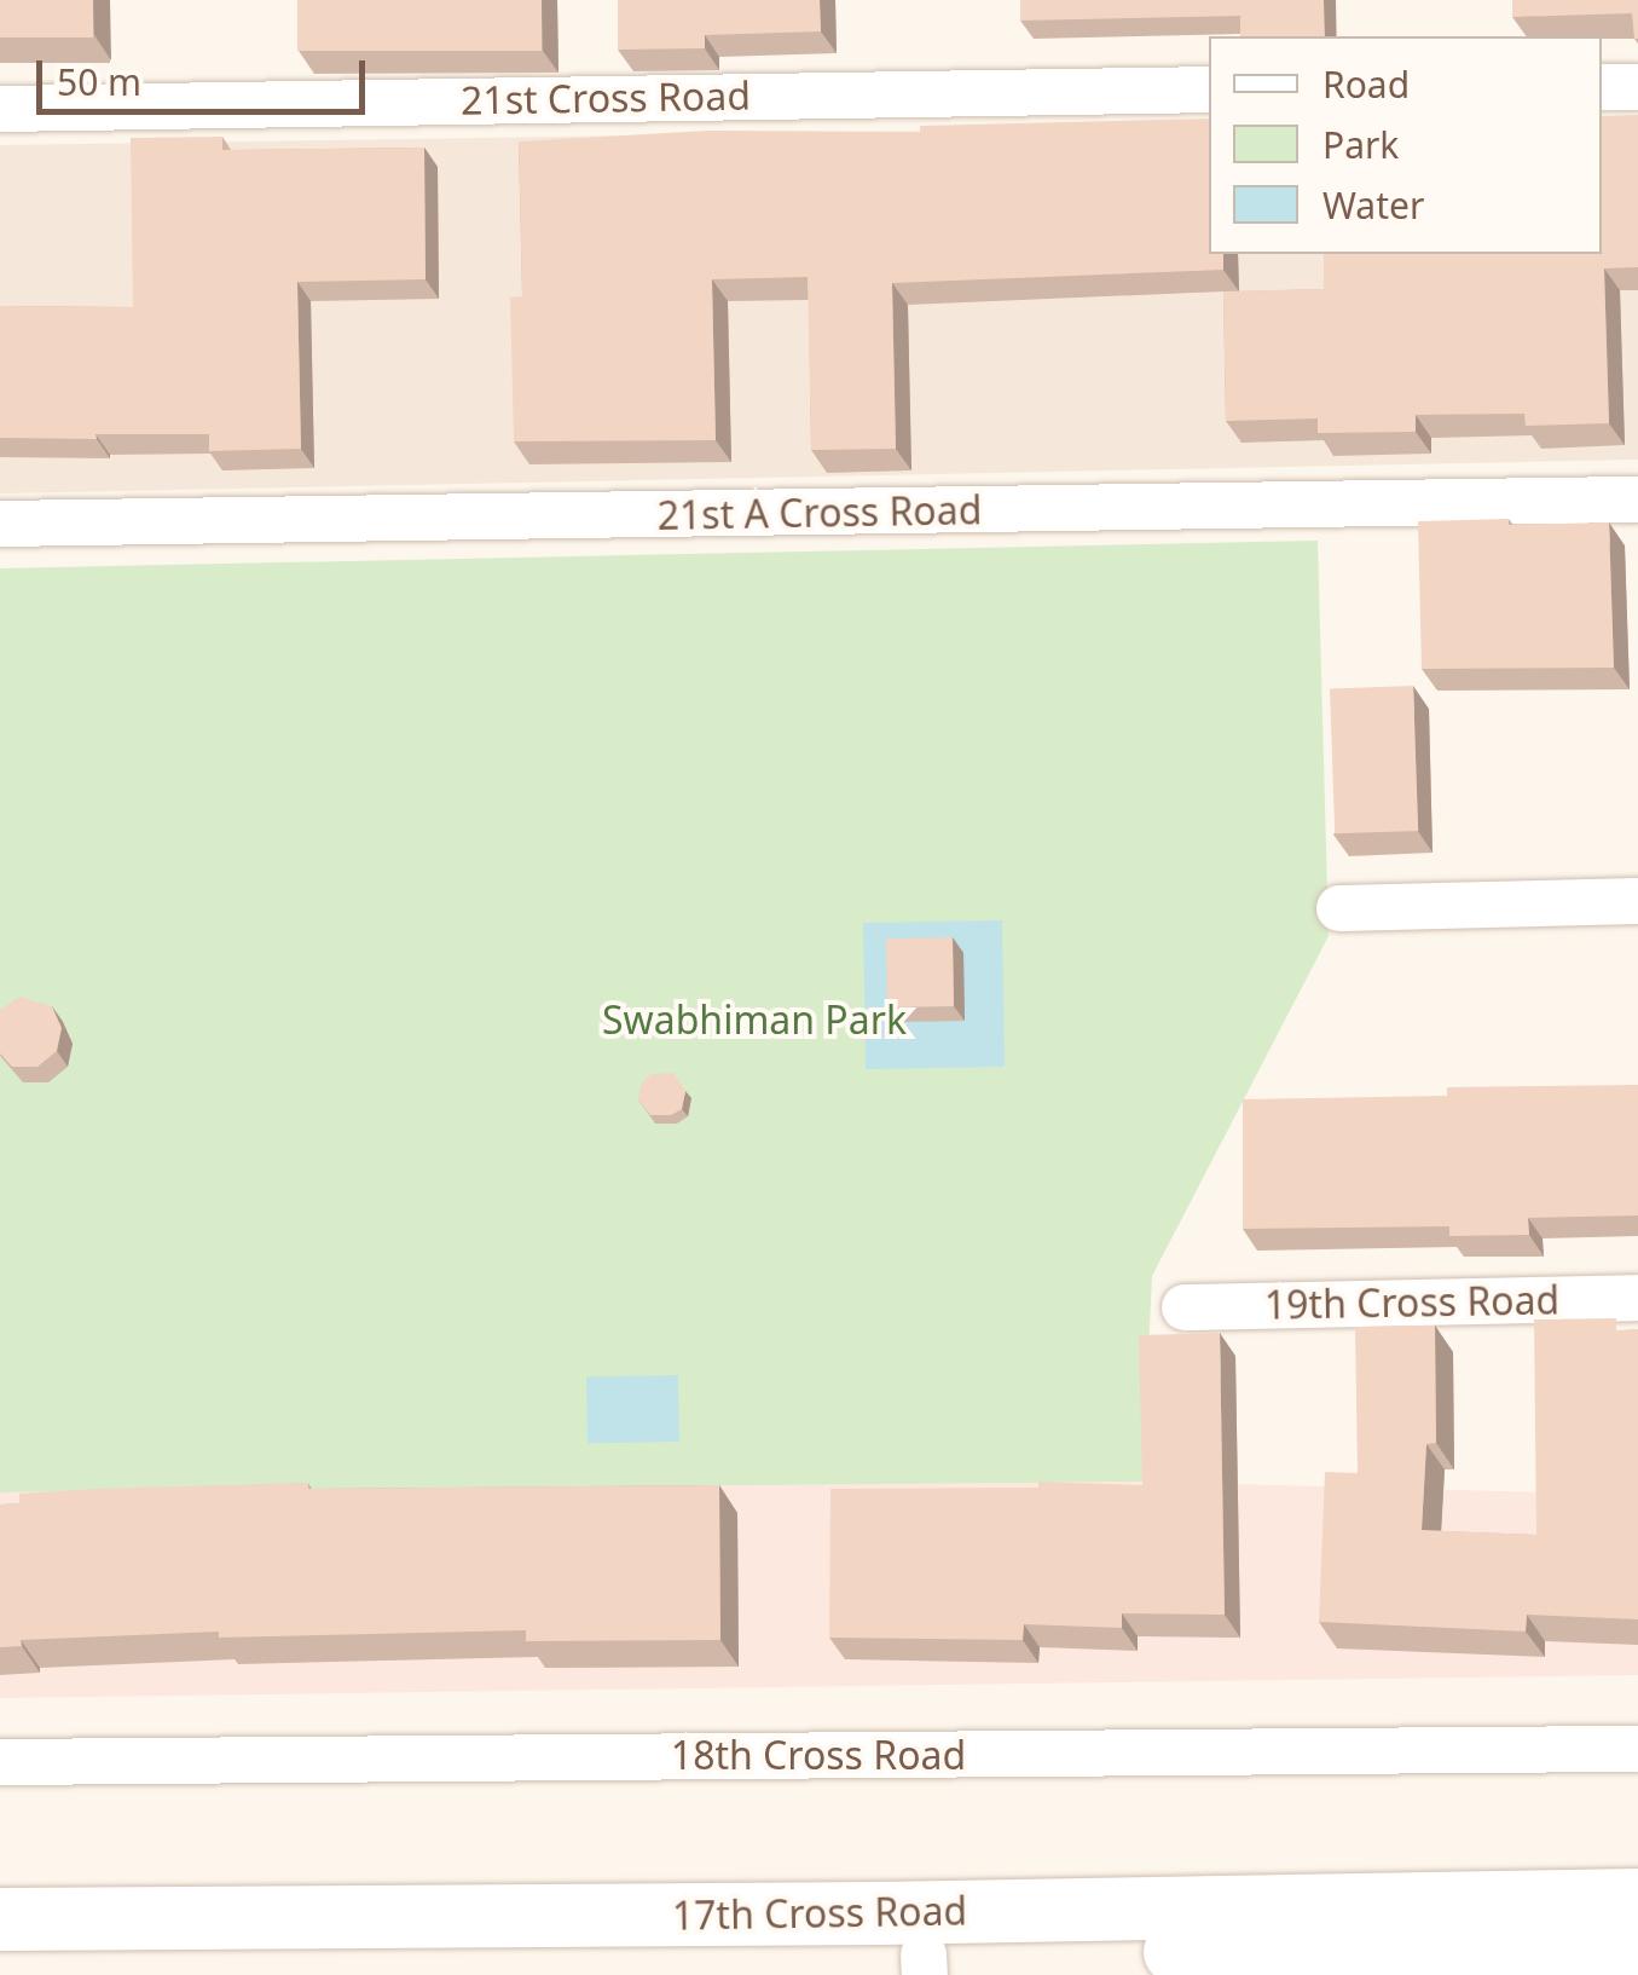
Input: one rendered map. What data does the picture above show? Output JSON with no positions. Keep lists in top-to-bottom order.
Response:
{
  "streets": {
    "main road": ["17th Cross Road"],
    "street": [
      "21st Cross Road",
      "21st A Cross Road",
      "19th Cross Road",
      "18th Cross Road"
    ]
  },
  "parks": ["Swabhiman Park"],
  "legend": ["Road", "Park", "Water"],
  "scale_bar": "50 m"
}
